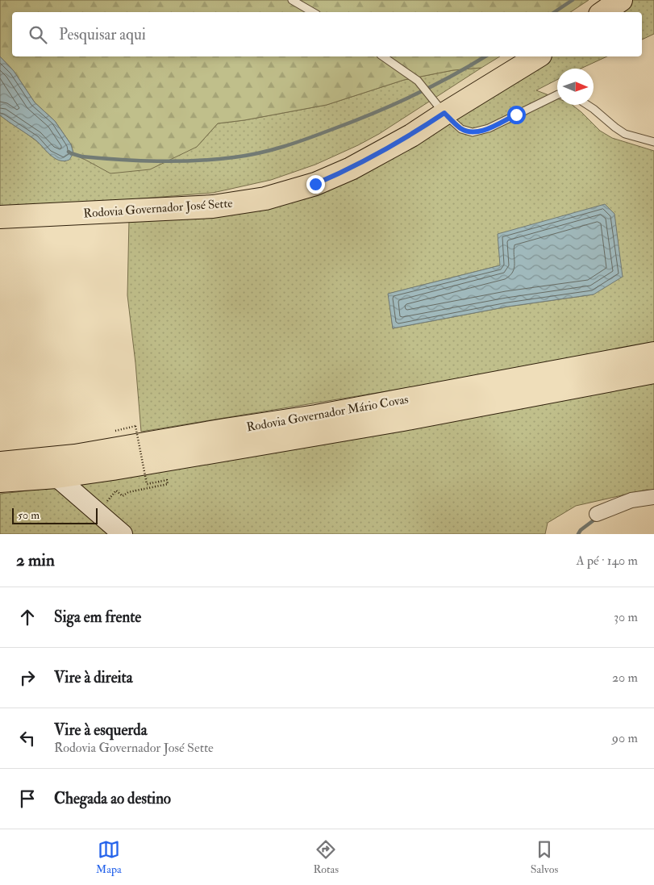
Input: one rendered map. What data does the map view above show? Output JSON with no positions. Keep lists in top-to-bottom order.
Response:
{
  "streets": {
    "main road": ["Rodovia Governador José Sette", "Rodovia Governador Mário Covas"]
  },
  "scale_bar": "50 m",
  "north": "right",
  "page": {
    "search": "Pesquisar aqui",
    "scale": "50 m",
    "heading": ["2 min", "A pé · 140 m"],
    "list": [
      ["Siga em frente", "30 m"],
      ["Vire à direita", "20 m"],
      ["Vire à esquerda", "Rodovia Governador José Sette", "90 m"],
      "Chegada ao destino"
    ],
    "nav": ["Mapa", "Rotas", "Salvos"]
  }
}
